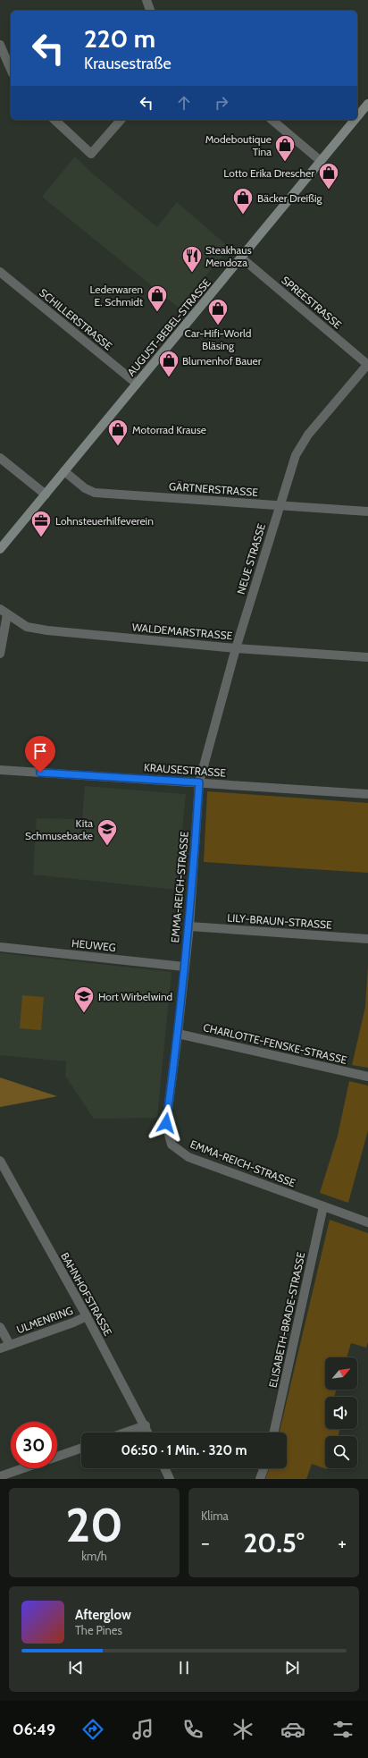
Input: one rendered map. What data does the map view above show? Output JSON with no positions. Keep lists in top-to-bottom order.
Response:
{
  "streets": {
    "main road": ["AUGUST-BEBEL-STRASSE"],
    "street": [
      "SPREESTRASSE",
      "SCHILLERSTRASSE",
      "GÄRTNERSTRASSE",
      "NEUE STRASSE",
      "WALDEMARSTRASSE",
      "KRAUSESTRASSE",
      "EMMA-REICH-STRASSE",
      "LILY-BRAUN-STRASSE",
      "HEUWEG",
      "CHARLOTTE-FENSKE-STRASSE",
      "BAHNHOFSTRASSE",
      "ULMENRING",
      "ELISABETH-BRADE-STRASSE"
    ]
  },
  "crossings": [
    ["SPREESTRASSE", "AUGUST-BEBEL-STRASSE"],
    ["SPREESTRASSE", "NEUE STRASSE"],
    ["SCHILLERSTRASSE", "AUGUST-BEBEL-STRASSE"],
    ["AUGUST-BEBEL-STRASSE", "GÄRTNERSTRASSE"],
    ["GÄRTNERSTRASSE", "NEUE STRASSE"],
    ["NEUE STRASSE", "WALDEMARSTRASSE"],
    ["NEUE STRASSE", "KRAUSESTRASSE"],
    ["NEUE STRASSE", "EMMA-REICH-STRASSE"],
    ["KRAUSESTRASSE", "EMMA-REICH-STRASSE"],
    ["EMMA-REICH-STRASSE", "LILY-BRAUN-STRASSE"],
    ["EMMA-REICH-STRASSE", "HEUWEG"],
    ["EMMA-REICH-STRASSE", "CHARLOTTE-FENSKE-STRASSE"],
    ["EMMA-REICH-STRASSE", "ELISABETH-BRADE-STRASSE"],
    ["BAHNHOFSTRASSE", "ULMENRING"]
  ],
  "places": {
    "shop": [
      "Modeboutique Tina",
      "Lotto Erika Drescher",
      "Bäcker Dreißig",
      "Lederwaren E. Schmidt",
      "Car-Hifi-World Bläsing",
      "Blumenhof Bauer",
      "Motorrad Krause"
    ],
    "restaurant": ["Steakhaus Mendoza"],
    "office": ["Lohnsteuerhilfeverein"],
    "school or university": ["Kita Schmusebacke", "Hort Wirbelwind"]
  },
  "north": "top right",
  "page": {
    "turn": ["220 m", "Krausestraße"],
    "limit": "30",
    "trip": "06:50 · 1 Min. · 320 m",
    "tile": [
      ["20", "km/h"],
      "Klima"
    ],
    "heat": ["−", "20.5°", "+"],
    "song": ["Afterglow", "The Pines"],
    "tabs": "06:49"
  }
}
